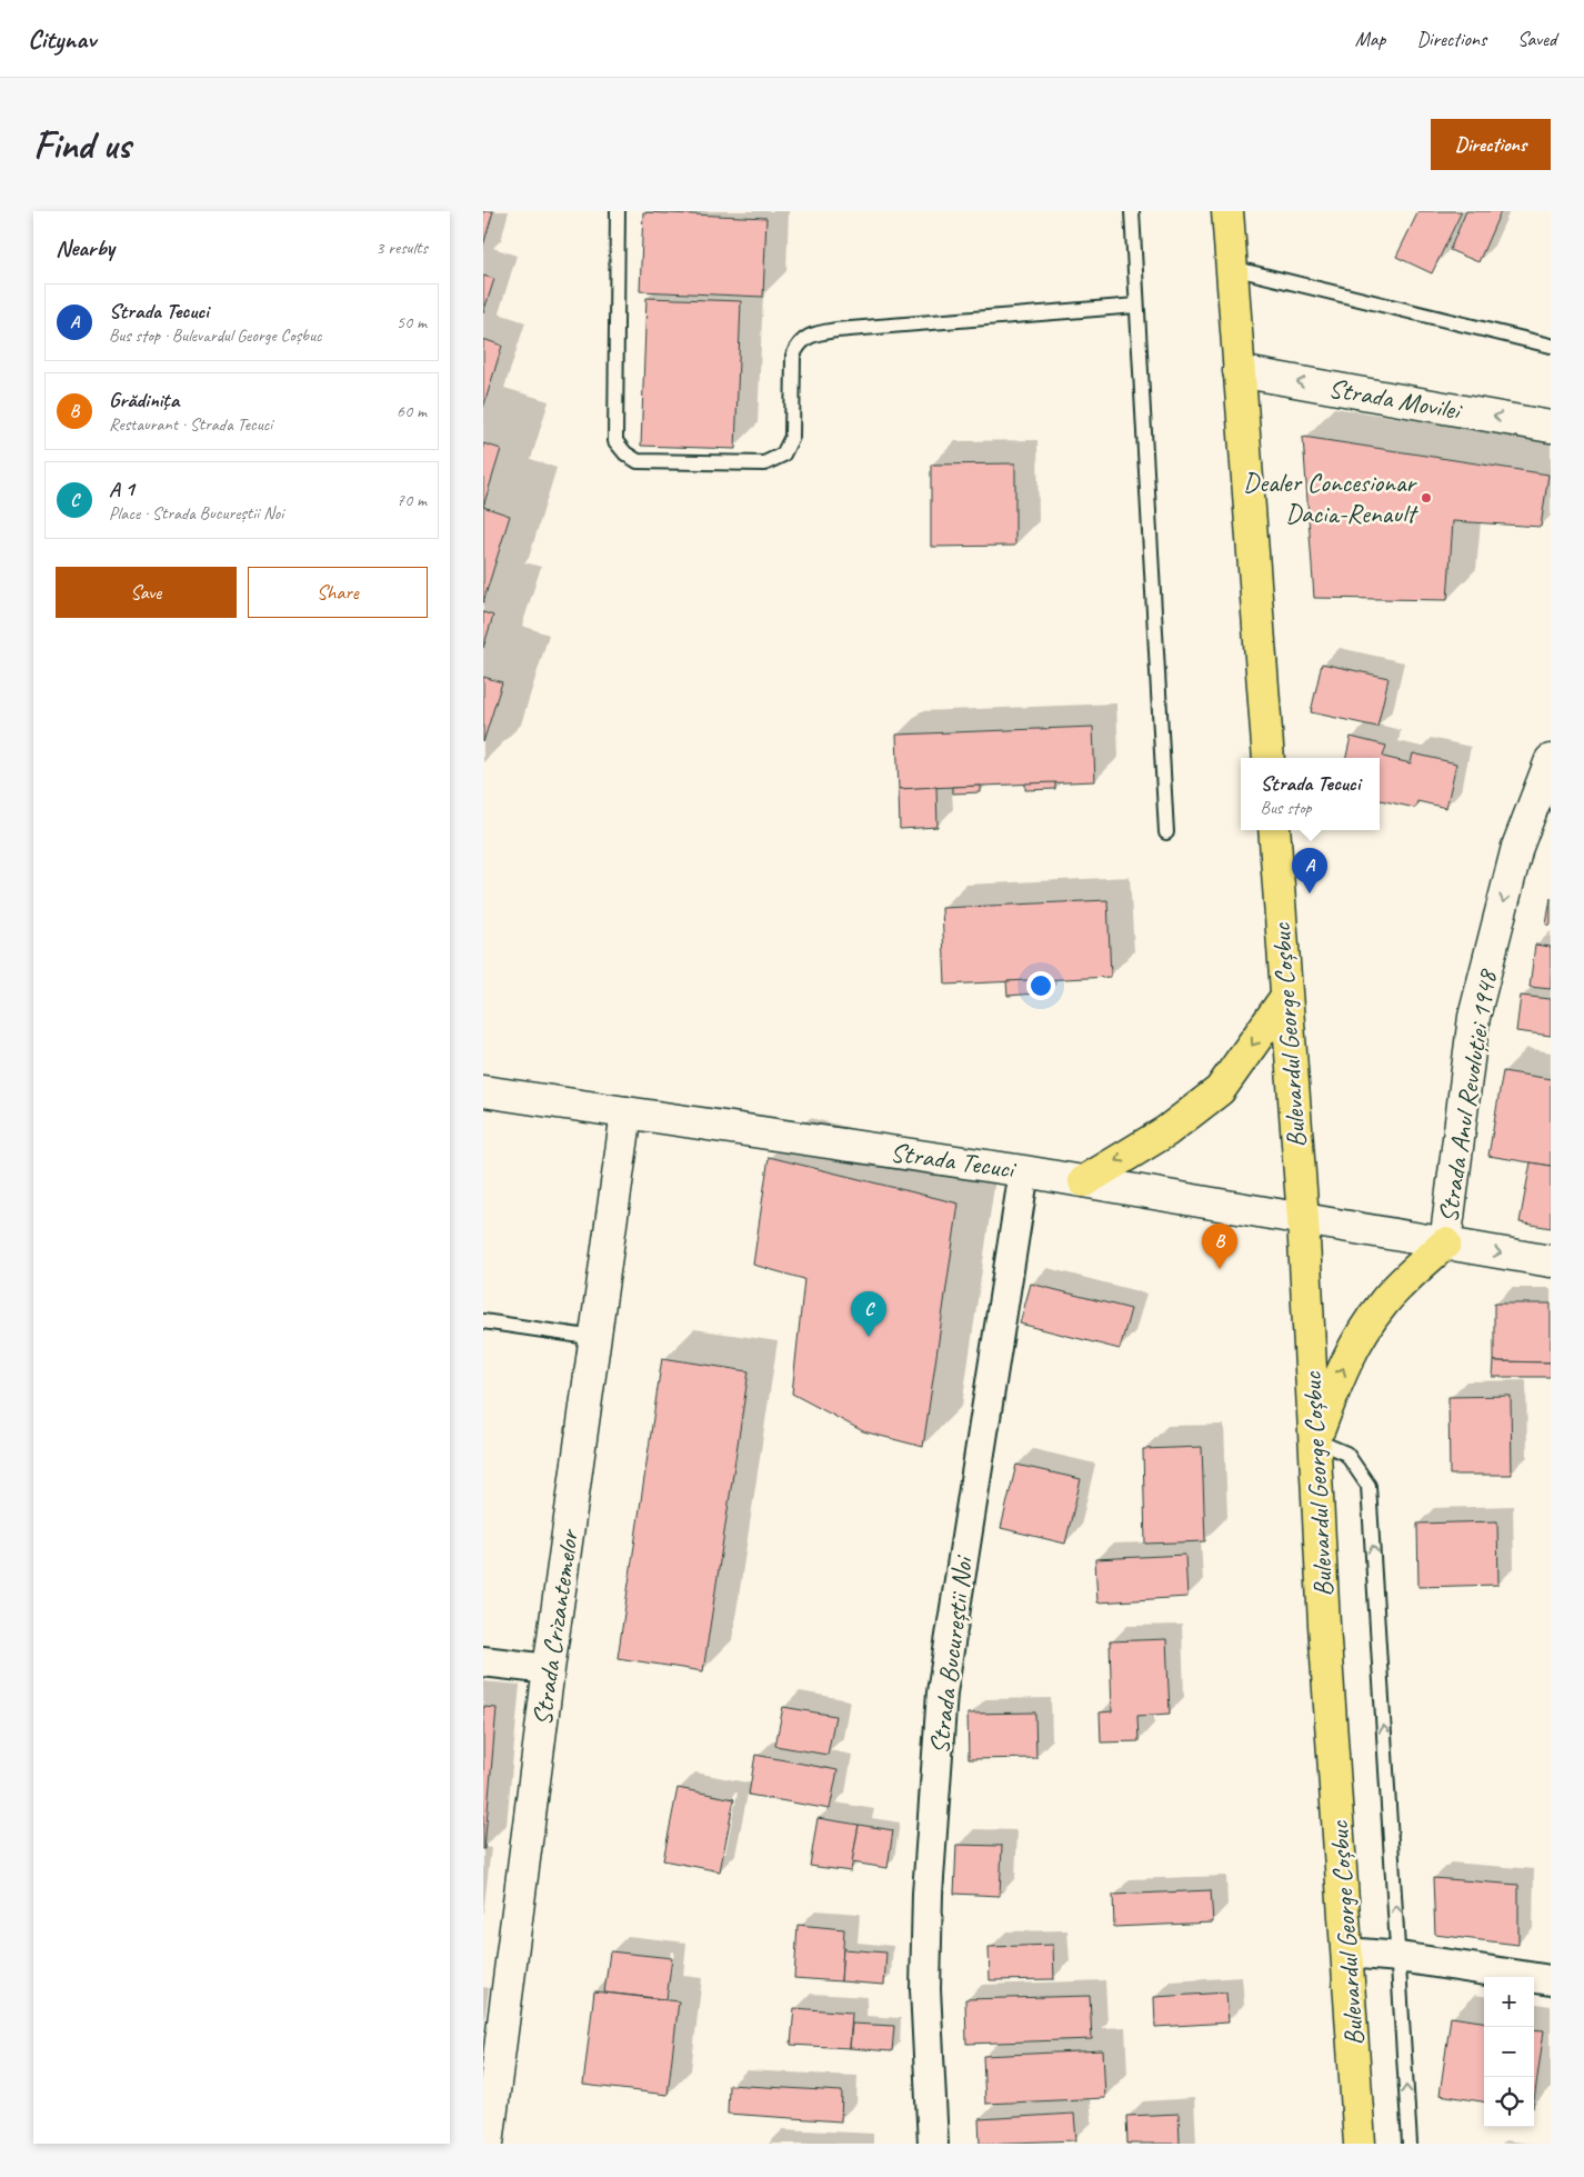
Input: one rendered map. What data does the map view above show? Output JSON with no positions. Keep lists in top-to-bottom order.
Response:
{
  "streets": {
    "main road": ["Bulevardul George Coșbuc"],
    "street": [
      "Strada Movilei",
      "Strada Anul Revoluției 1948",
      "Strada Tecuci",
      "Strada Crizantemelor",
      "Strada Bucureștii Noi"
    ]
  },
  "crossings": [
    ["Bulevardul George Coșbuc", "Strada Tecuci"],
    ["Strada Anul Revoluției 1948", "Strada Tecuci"],
    ["Strada Tecuci", "Strada Crizantemelor"],
    ["Strada Tecuci", "Strada Bucureștii Noi"]
  ],
  "one_way": ["Strada Movilei", "Strada Anul Revoluției 1948"],
  "places": ["Dealer Concesionar Dacia-Renault"],
  "page": {
    "header": "Citynav",
    "nav": ["Map", "Directions", "Saved"],
    "buttons": [
      "Directions",
      ["Save", "Share"]
    ],
    "title": "Find us",
    "heading": ["Nearby", "3 results"],
    "list": [
      {
        "mark": "A",
        "name": "Strada Tecuci",
        "note": "Bus stop · Bulevardul George Coșbuc",
        "value": "50 m"
      },
      {
        "mark": "B",
        "name": "Grădinița",
        "note": "Restaurant · Strada Tecuci",
        "value": "60 m"
      },
      {
        "mark": "C",
        "name": "A 1",
        "note": "Place · Strada Bucureștii Noi",
        "value": "70 m"
      }
    ],
    "popup": ["Strada Tecuci", "Bus stop"],
    "pins": ["A", "B", "C"],
    "map_buttons": ["+", "−"]
  }
}
